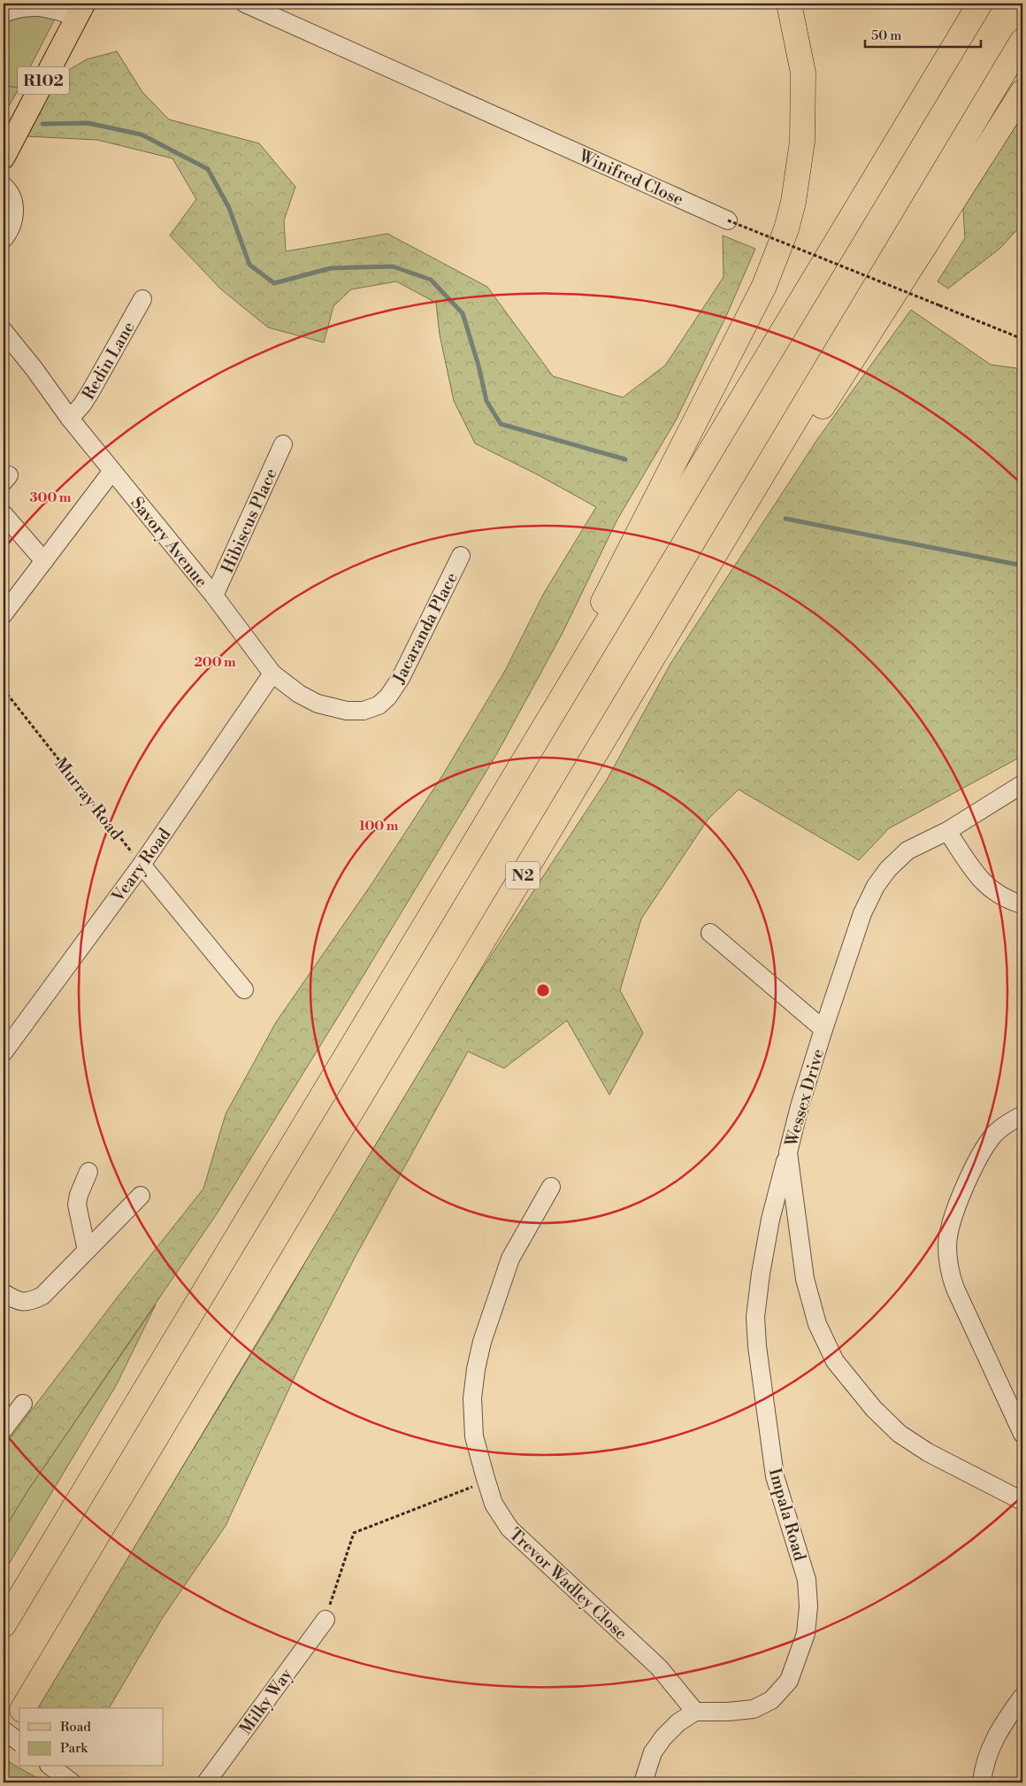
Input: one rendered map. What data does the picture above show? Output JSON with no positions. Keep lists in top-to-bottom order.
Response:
{
  "streets": {
    "highway": ["N2"],
    "main road": ["R102"],
    "street": [
      "Winifred Close",
      "Redin Lane",
      "Hibiscus Place",
      "Savory Avenue",
      "Jacaranda Place",
      "Veary Road",
      "Wessex Drive",
      "Impala Road",
      "Trevor Wadley Close",
      "Milky Way"
    ],
    "path": ["Murray Road"]
  },
  "crossings": [
    ["Redin Lane", "Savory Avenue"],
    ["Hibiscus Place", "Savory Avenue"],
    ["Savory Avenue", "Jacaranda Place"],
    ["Savory Avenue", "Veary Road"],
    ["Murray Road", "Veary Road"],
    ["Wessex Drive", "Impala Road"],
    ["Impala Road", "Trevor Wadley Close"]
  ],
  "legend": ["Road", "Park"],
  "scale_bar": "50 m",
  "rings": ["300 m", "200 m", "100 m"]
}
